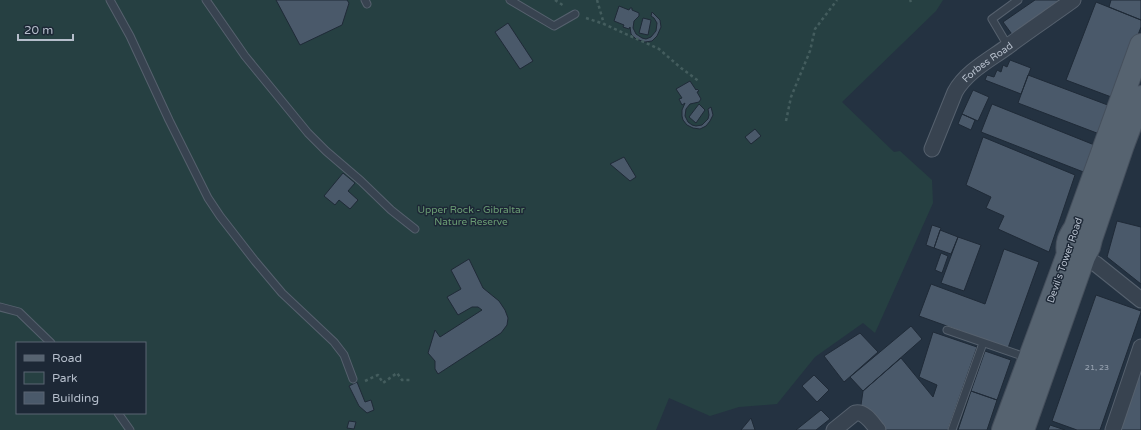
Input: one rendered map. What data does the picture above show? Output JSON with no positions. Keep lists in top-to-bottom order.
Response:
{
  "streets": {
    "main road": ["Devil's Tower Road"],
    "street": ["Forbes Road"]
  },
  "parks": ["Upper Rock - Gibraltar Nature Reserve"],
  "house_numbers": ["21, 23"],
  "legend": ["Road", "Park", "Building"],
  "scale_bar": "20 m"
}
